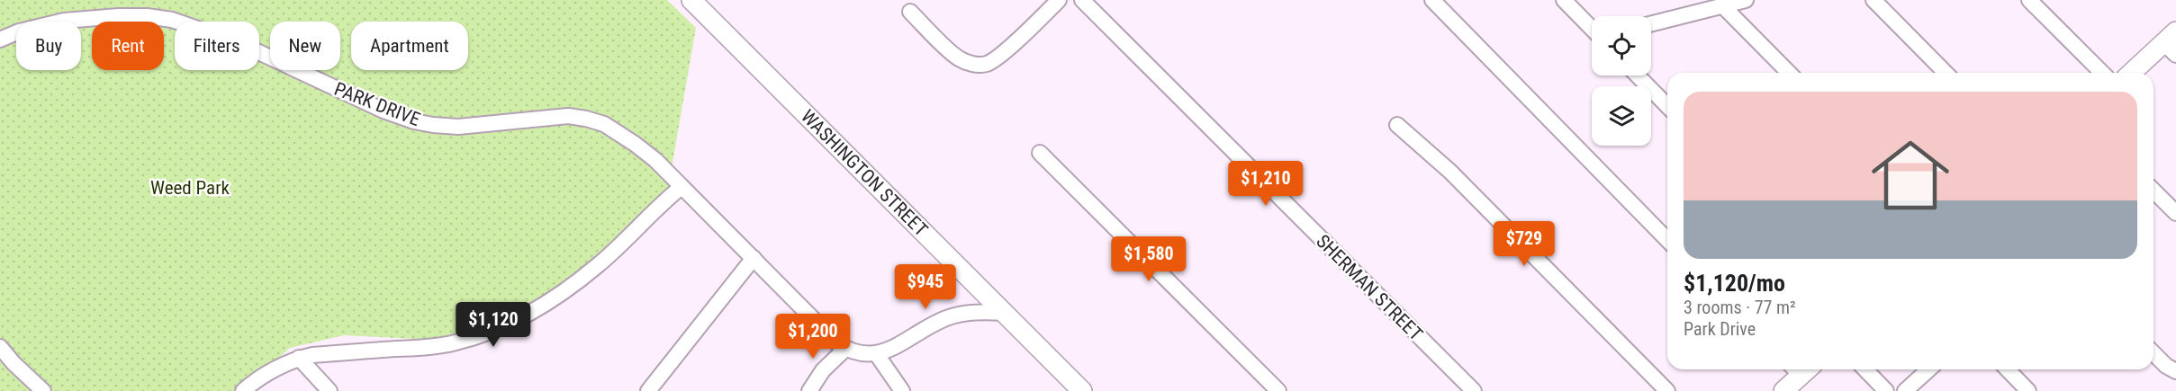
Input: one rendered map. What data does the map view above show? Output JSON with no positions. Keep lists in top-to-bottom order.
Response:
{
  "streets": {
    "main road": ["WASHINGTON STREET"],
    "street": ["PARK DRIVE", "SHERMAN STREET"]
  },
  "parks": ["Weed Park"],
  "page": {
    "chip": [
      "Buy",
      "Rent",
      "Filters",
      "New",
      "Apartment"
    ],
    "list": [
      {
        "name": "$1,120/mo",
        "note": "3 rooms · 77 m² · Park Drive"
      }
    ],
    "price": [
      "$1,210",
      "$729",
      "$1,580",
      "$945",
      "$1,120",
      "$1,200"
    ]
  }
}
